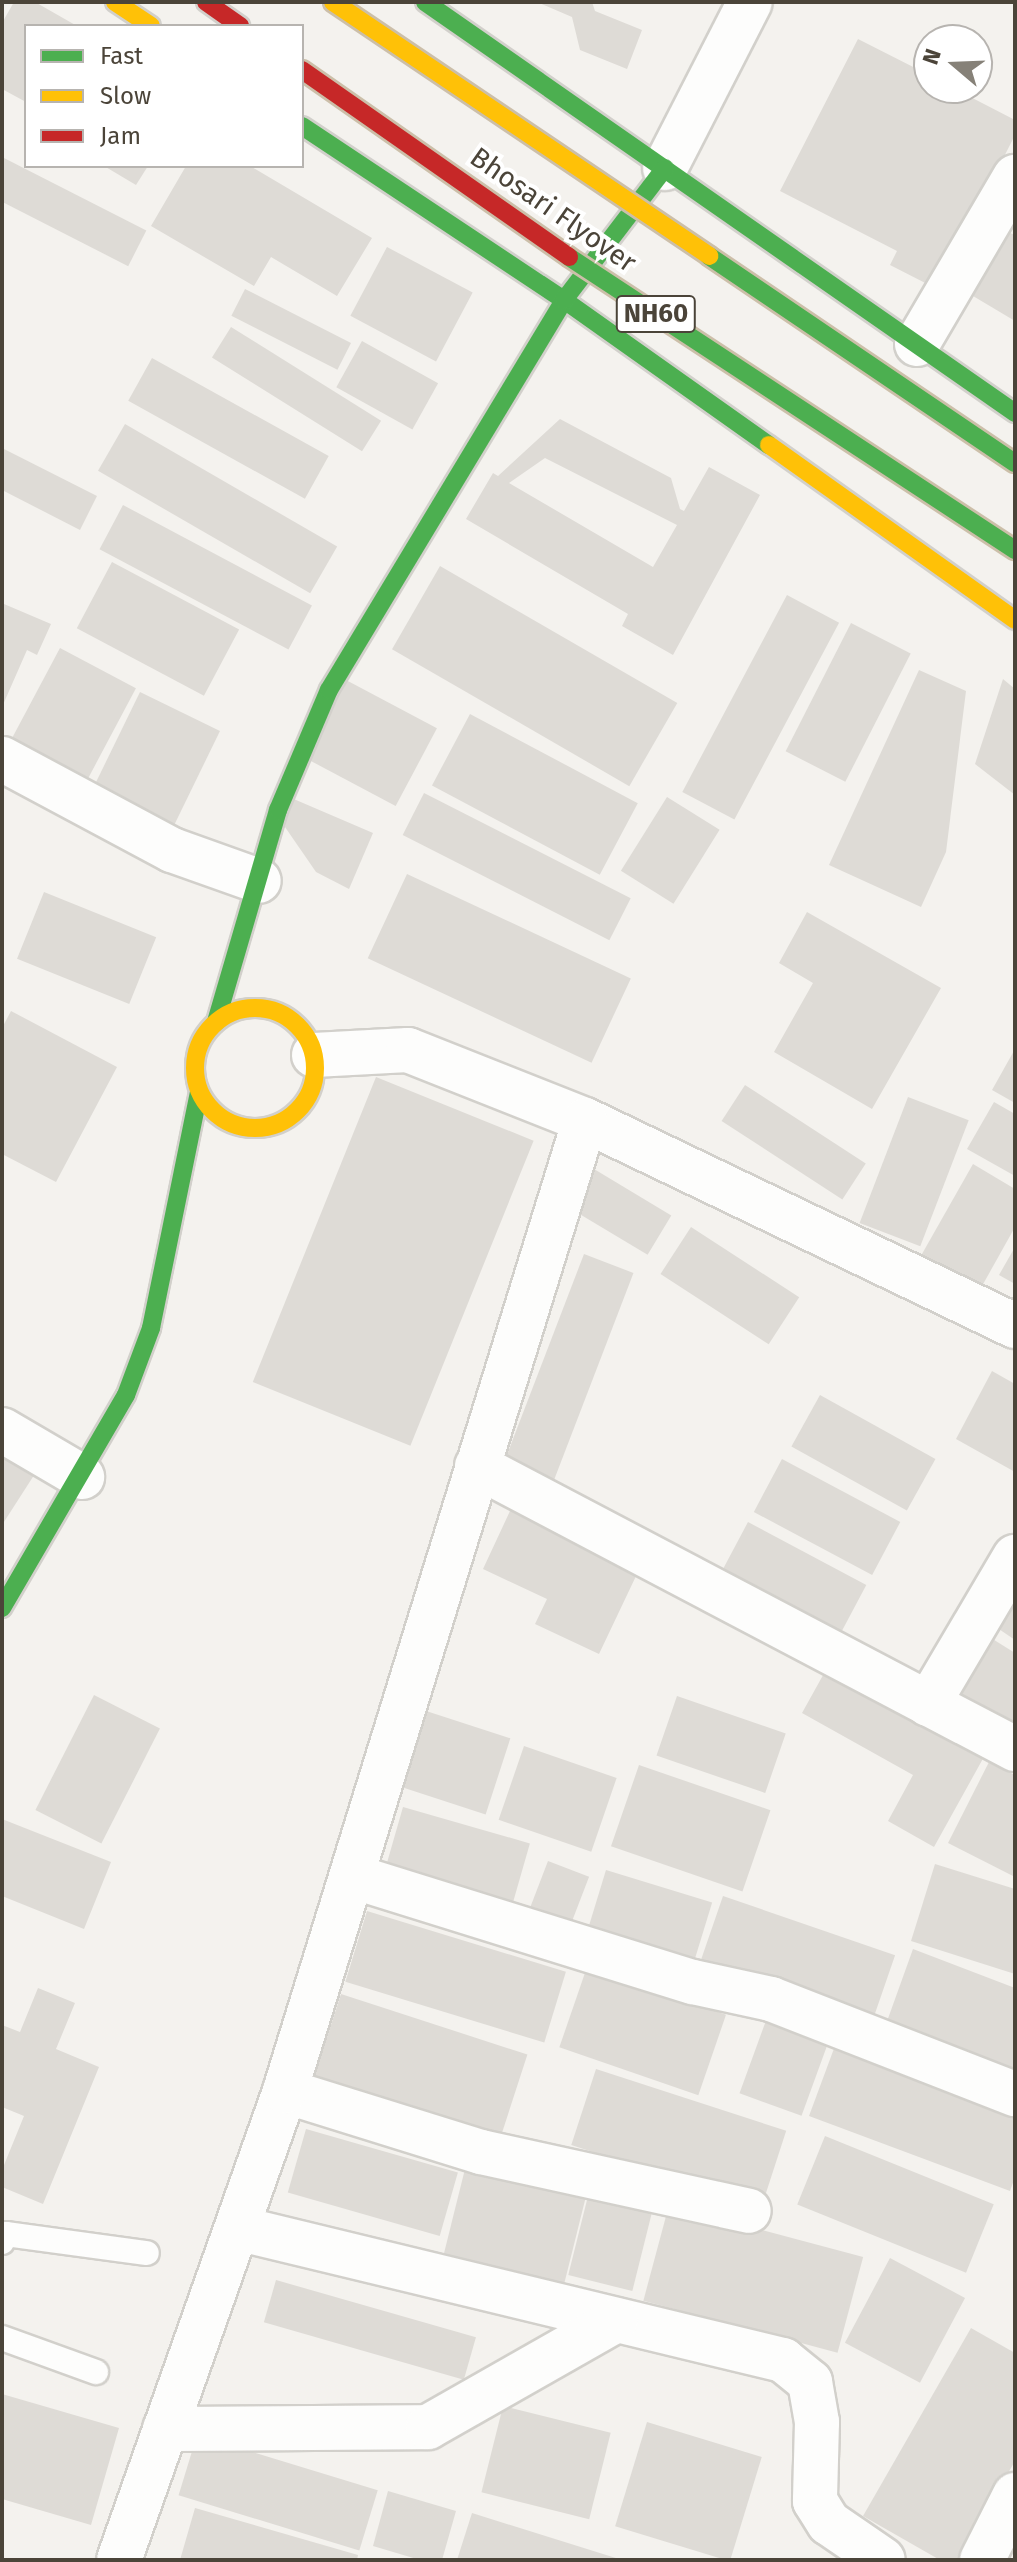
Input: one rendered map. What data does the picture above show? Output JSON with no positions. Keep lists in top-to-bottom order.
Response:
{
  "streets": {
    "main road": ["Bhosari Flyover", "NH60"]
  },
  "legend": ["Fast", "Slow", "Jam"],
  "north": "left"
}
